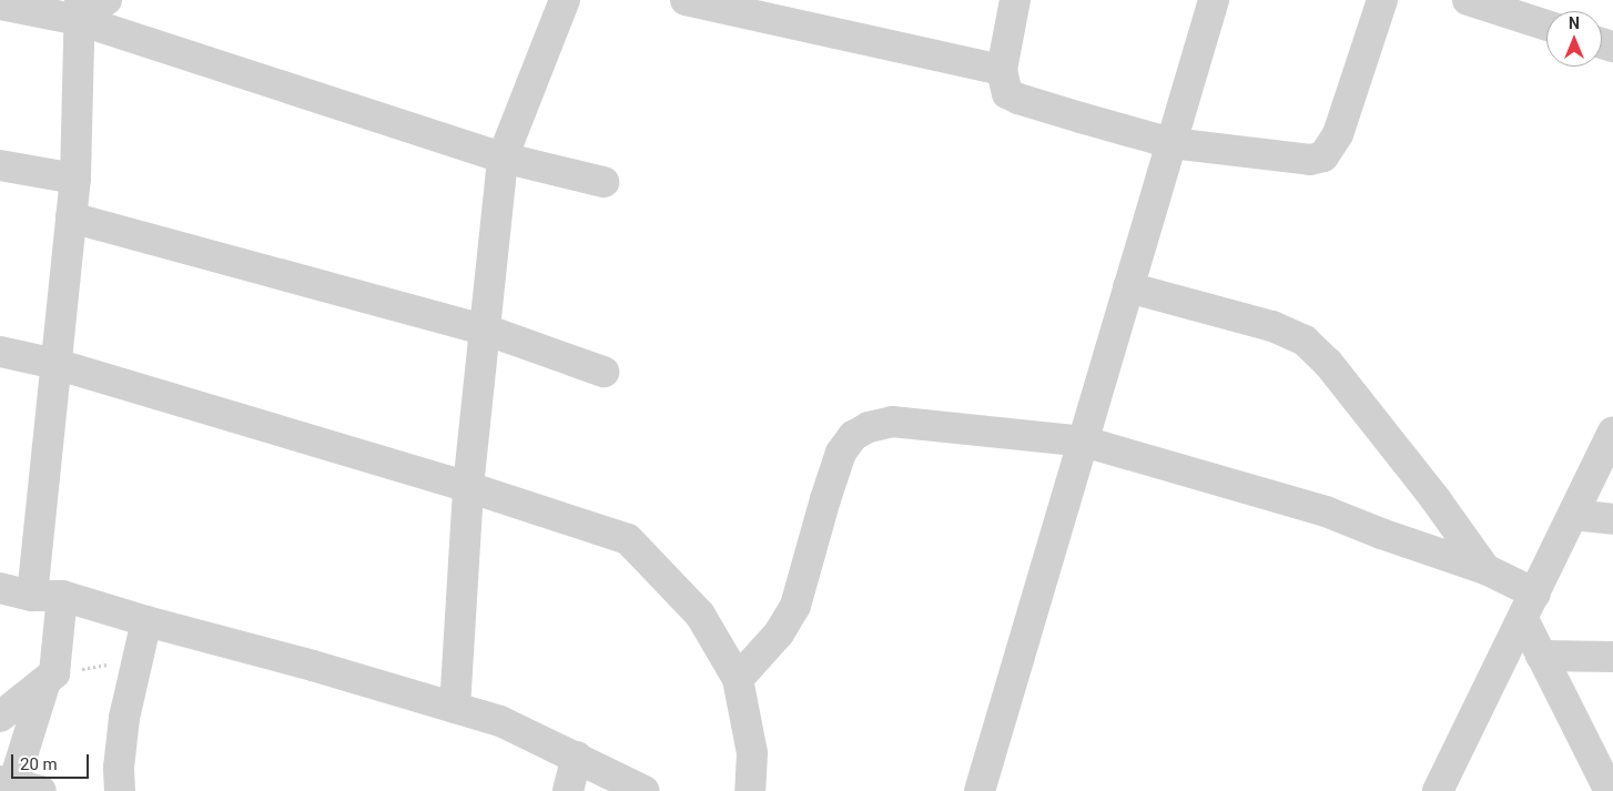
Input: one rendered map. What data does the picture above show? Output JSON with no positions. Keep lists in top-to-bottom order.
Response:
{
  "scale_bar": "20 m",
  "north": "top"
}
